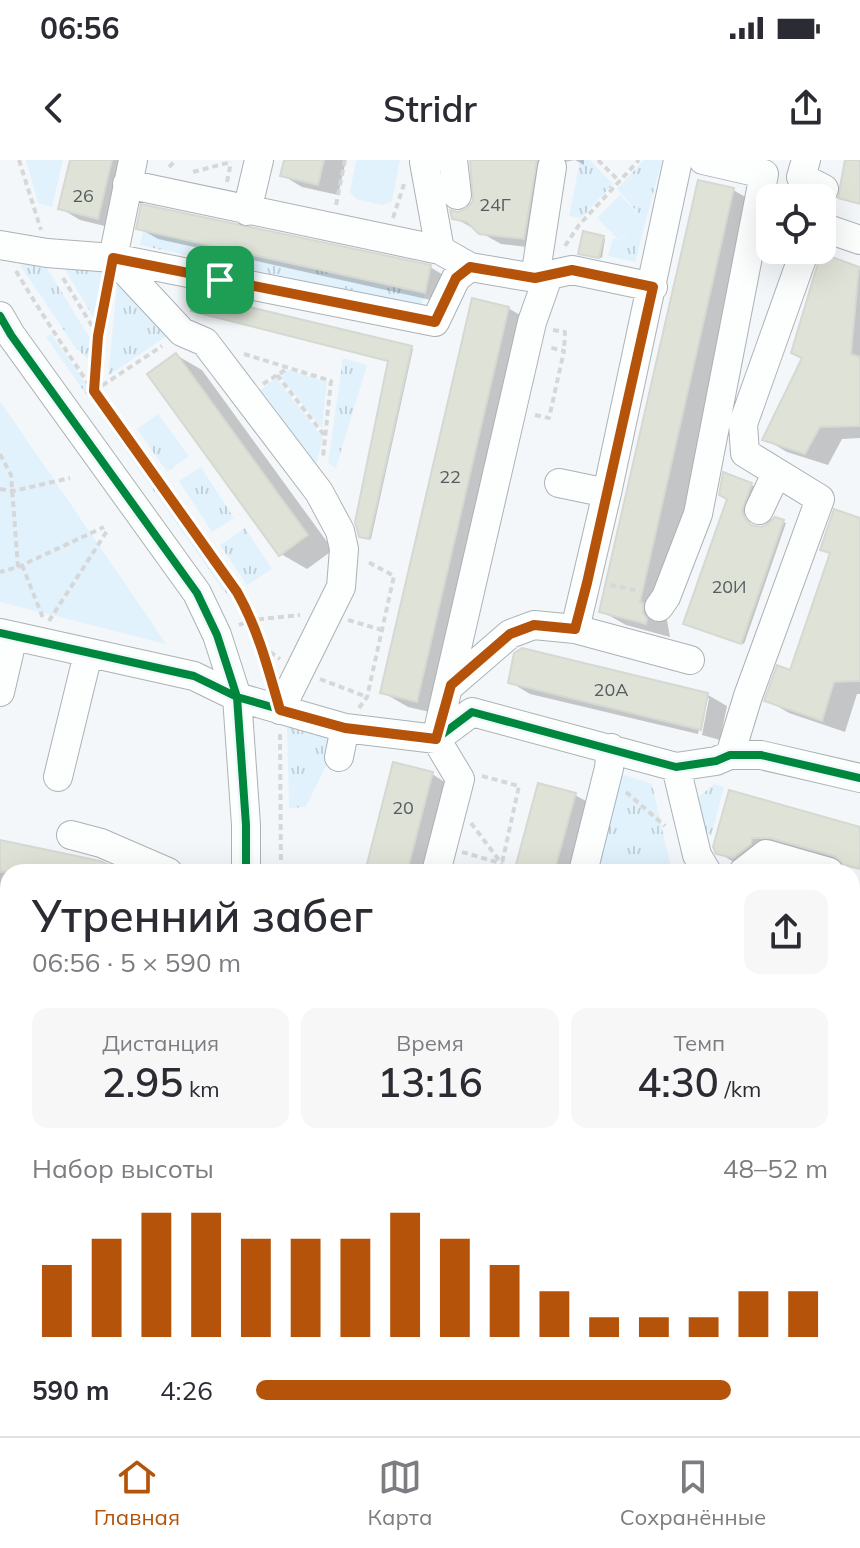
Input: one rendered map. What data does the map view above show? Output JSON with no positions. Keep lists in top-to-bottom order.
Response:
{
  "house_numbers": [
    "26",
    "24Г",
    "22",
    "20И",
    "20А",
    "20"
  ],
  "page": {
    "status": "06:56",
    "header": "Stridr",
    "heading": ["Утренний забег", "06:56 · 5 × 590 m"],
    "stats": [
      ["Дистанция", "2.95 km"],
      ["Время", "13:16"],
      ["Темп", "4:30 /km"]
    ],
    "chart": ["Набор высоты", "48–52 m"],
    "list": [
      {
        "name": "590 m",
        "note": "4:26"
      }
    ],
    "tabs": ["Главная", "Карта", "Сохранённые"]
  }
}
